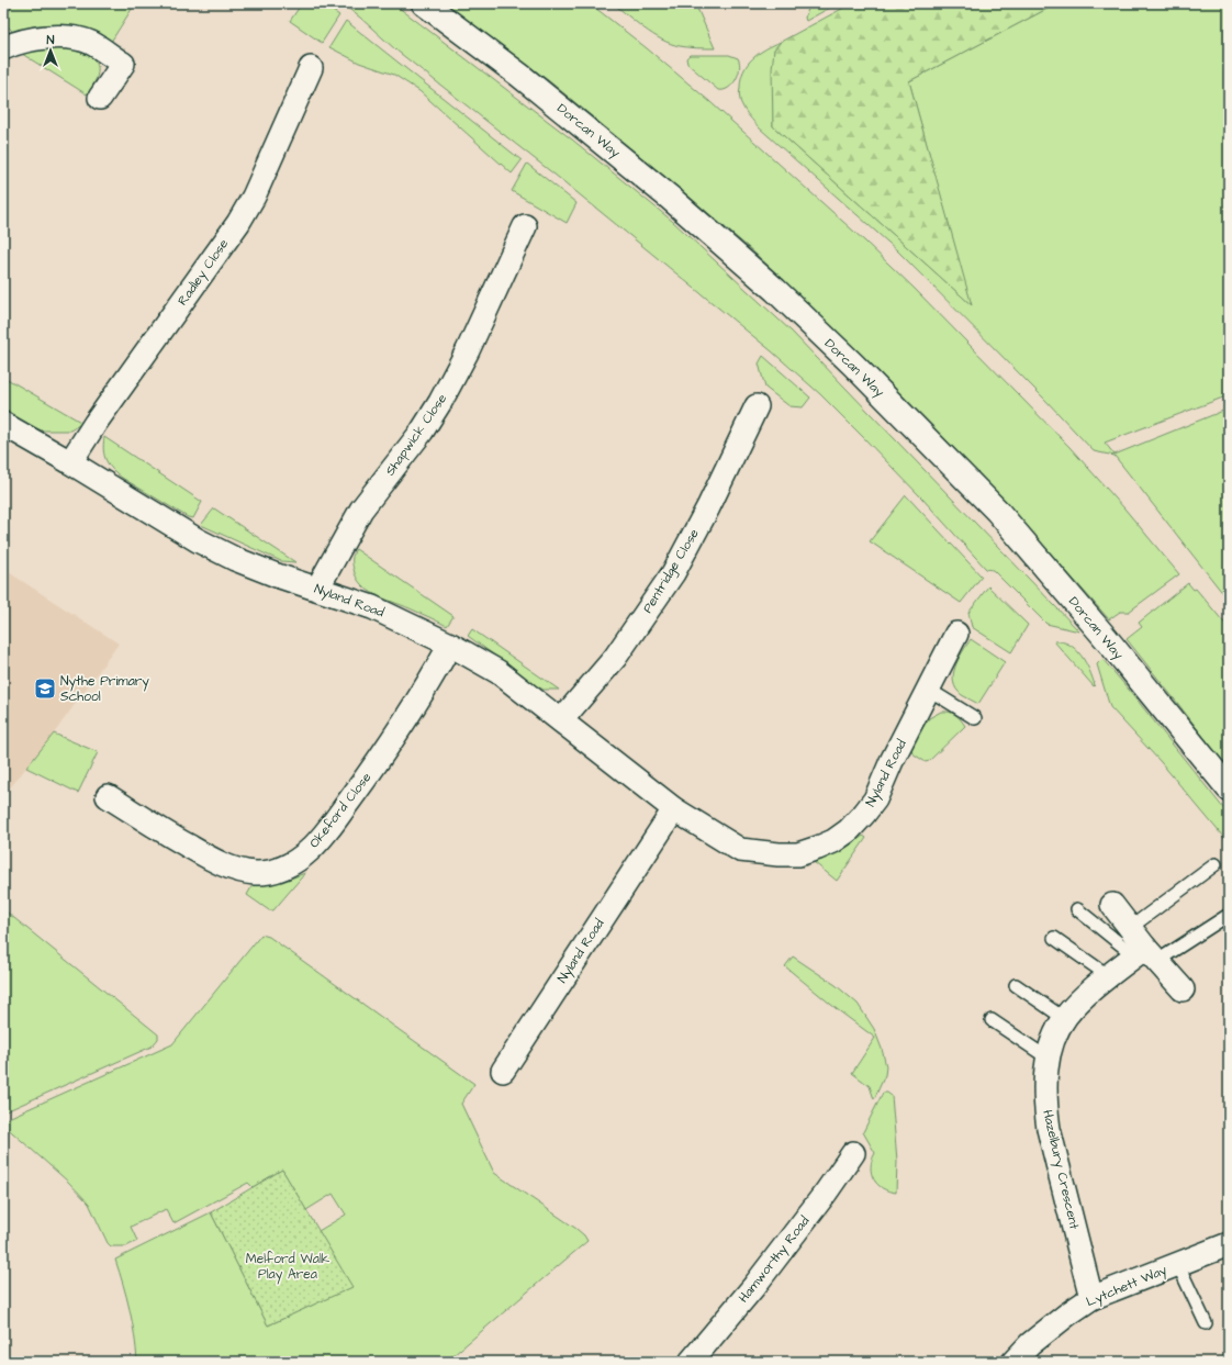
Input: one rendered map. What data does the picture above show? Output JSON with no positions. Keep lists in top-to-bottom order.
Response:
{
  "streets": {
    "main road": ["Dorcan Way"],
    "street": [
      "Radley Close",
      "Shapwick Close",
      "Pentridge Close",
      "Nyland Road",
      "Okeford Close",
      "Hazelbury Crescent",
      "Hamworthy Road",
      "Lytchett Way"
    ]
  },
  "crossings": [
    ["Radley Close", "Nyland Road"],
    ["Shapwick Close", "Nyland Road"],
    ["Pentridge Close", "Nyland Road"],
    ["Nyland Road", "Okeford Close"],
    ["Hazelbury Crescent", "Lytchett Way"]
  ],
  "parks": ["Melford Walk Play Area"],
  "places": {
    "school or university": ["Nythe Primary School"]
  },
  "north": "top"
}
